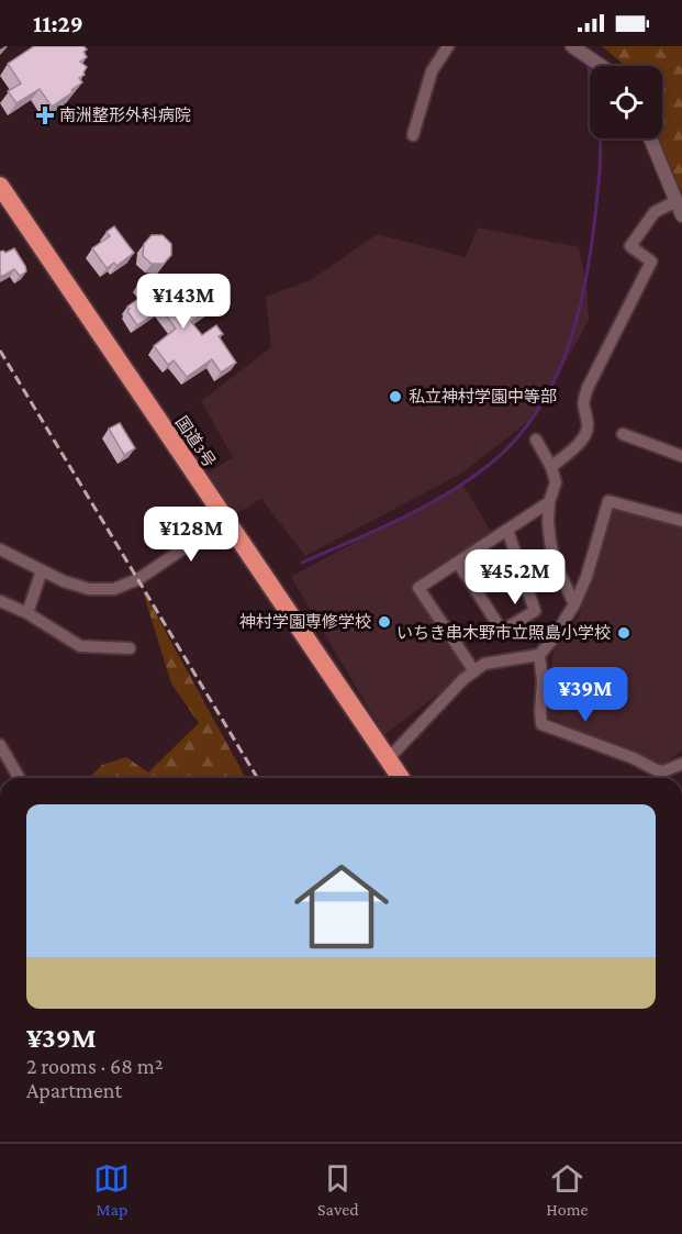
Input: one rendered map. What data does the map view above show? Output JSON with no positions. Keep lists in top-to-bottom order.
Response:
{
  "streets": {
    "highway": ["国道3号"]
  },
  "places": {
    "health": ["南洲整形外科病院"],
    "other": ["私立神村学園中等部", "神村学園専修学校", "いちき串木野市立照島小学校"]
  },
  "page": {
    "status": "11:29",
    "price": [
      "¥143M",
      "¥128M",
      "¥45.2M",
      "¥39M"
    ],
    "list": [
      {
        "name": "¥39M",
        "note": "2 rooms · 68 m² · Apartment"
      }
    ],
    "tabs": ["Map", "Saved", "Home"]
  }
}
